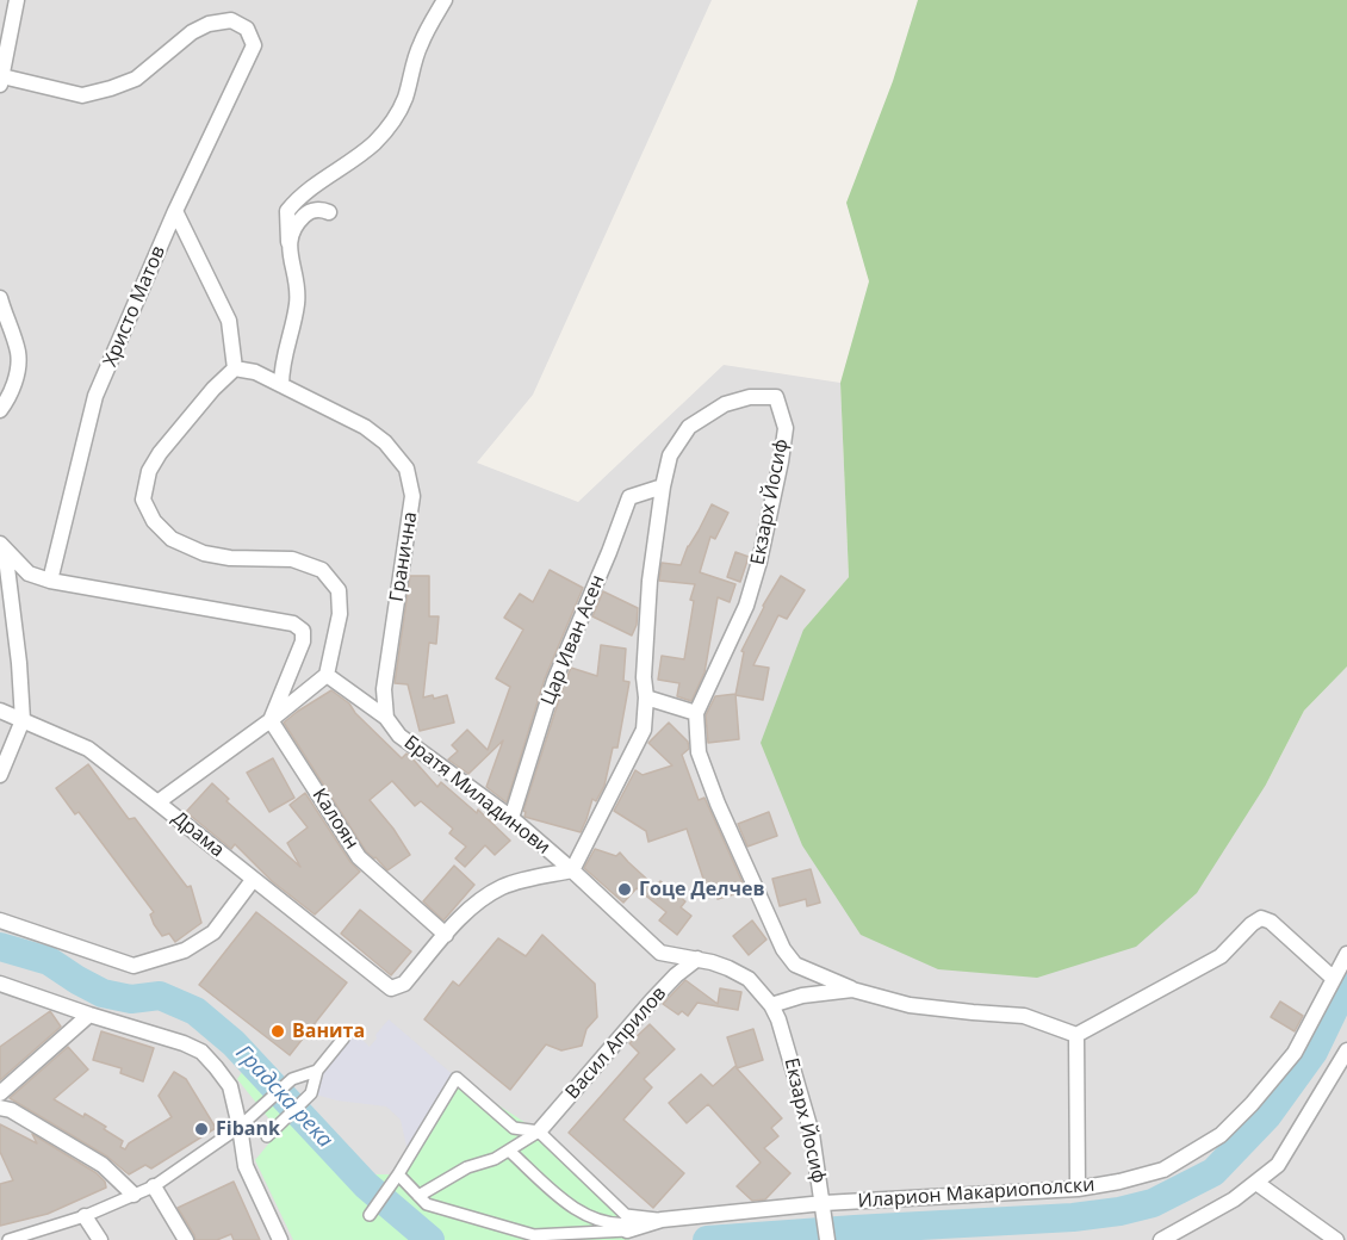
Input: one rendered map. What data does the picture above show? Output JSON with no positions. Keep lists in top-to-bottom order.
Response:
{
  "streets": {
    "street": [
      "Христо Матов",
      "Екзарх Йосиф",
      "Гранична",
      "Цар Иван Асен",
      "Братя Миладинови",
      "Калоян",
      "Драма",
      "Васил Априлов",
      "Иларион Макариополски"
    ]
  },
  "crossings": [
    ["Екзарх Йосиф", "Цар Иван Асен"],
    ["Екзарх Йосиф", "Братя Миладинови"],
    ["Екзарх Йосиф", "Иларион Макариополски"],
    ["Гранична", "Братя Миладинови"],
    ["Цар Иван Асен", "Братя Миладинови"],
    ["Братя Миладинови", "Васил Априлов"],
    ["Калоян", "Драма"]
  ],
  "water": ["Градска река"],
  "places": ["Гоце Делчев", "Ванита", "Fibank"]
}
